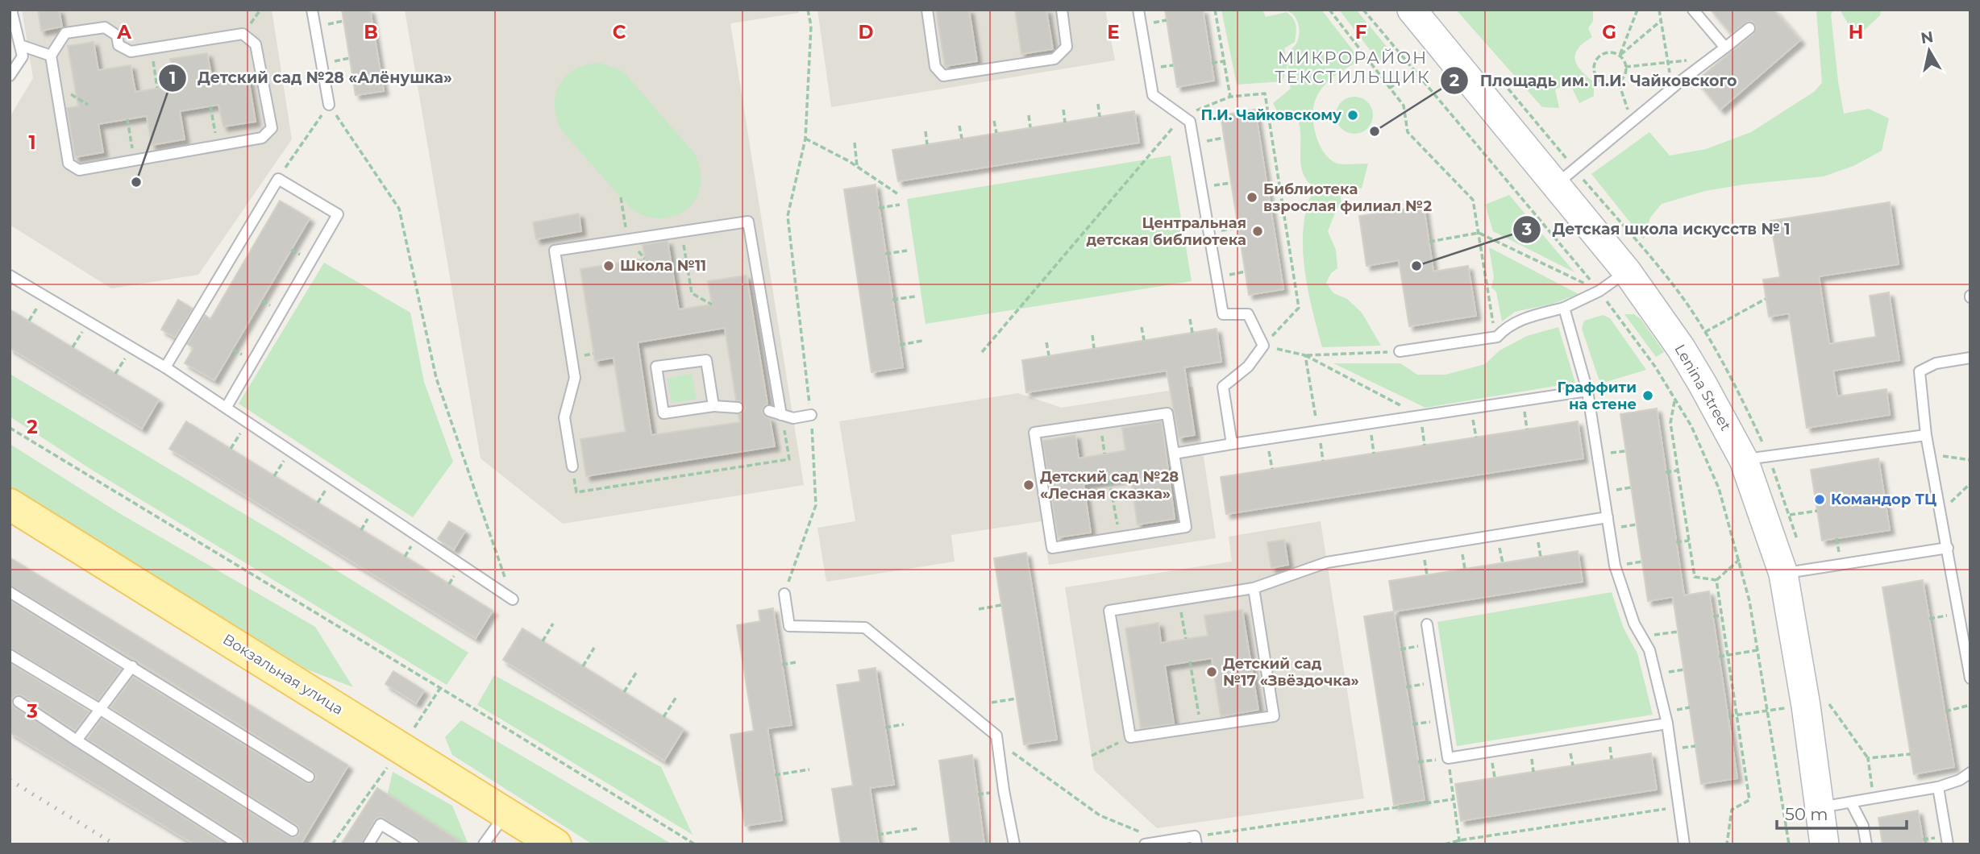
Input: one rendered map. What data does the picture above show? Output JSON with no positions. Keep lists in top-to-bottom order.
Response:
{
  "streets": {
    "main road": ["Вокзальная улица"],
    "street": ["Lenina Street"]
  },
  "districts": ["МИКРОРАЙОН ТЕКСТИЛЬЩИК"],
  "places": [
    "П.И. Чайковскому",
    "Площадь им. П.И. Чайковского",
    "Детский сад №28 «Алёнушка»",
    "Библиотека взрослая филиал №2",
    "Центральная детская библиотека",
    "Школа №11",
    "Детская школа искусств № 1",
    "Граффити на стене",
    "Детский сад №28 «Лесная сказка»",
    "Командор ТЦ",
    "Детский сад №17 «Звёздочка»"
  ],
  "scale_bar": "50 m",
  "north": "top",
  "grid": {
    "columns": [
      "A",
      "B",
      "C",
      "D",
      "E",
      "F",
      "G",
      "H"
    ],
    "rows": ["1", "2", "3"]
  }
}
